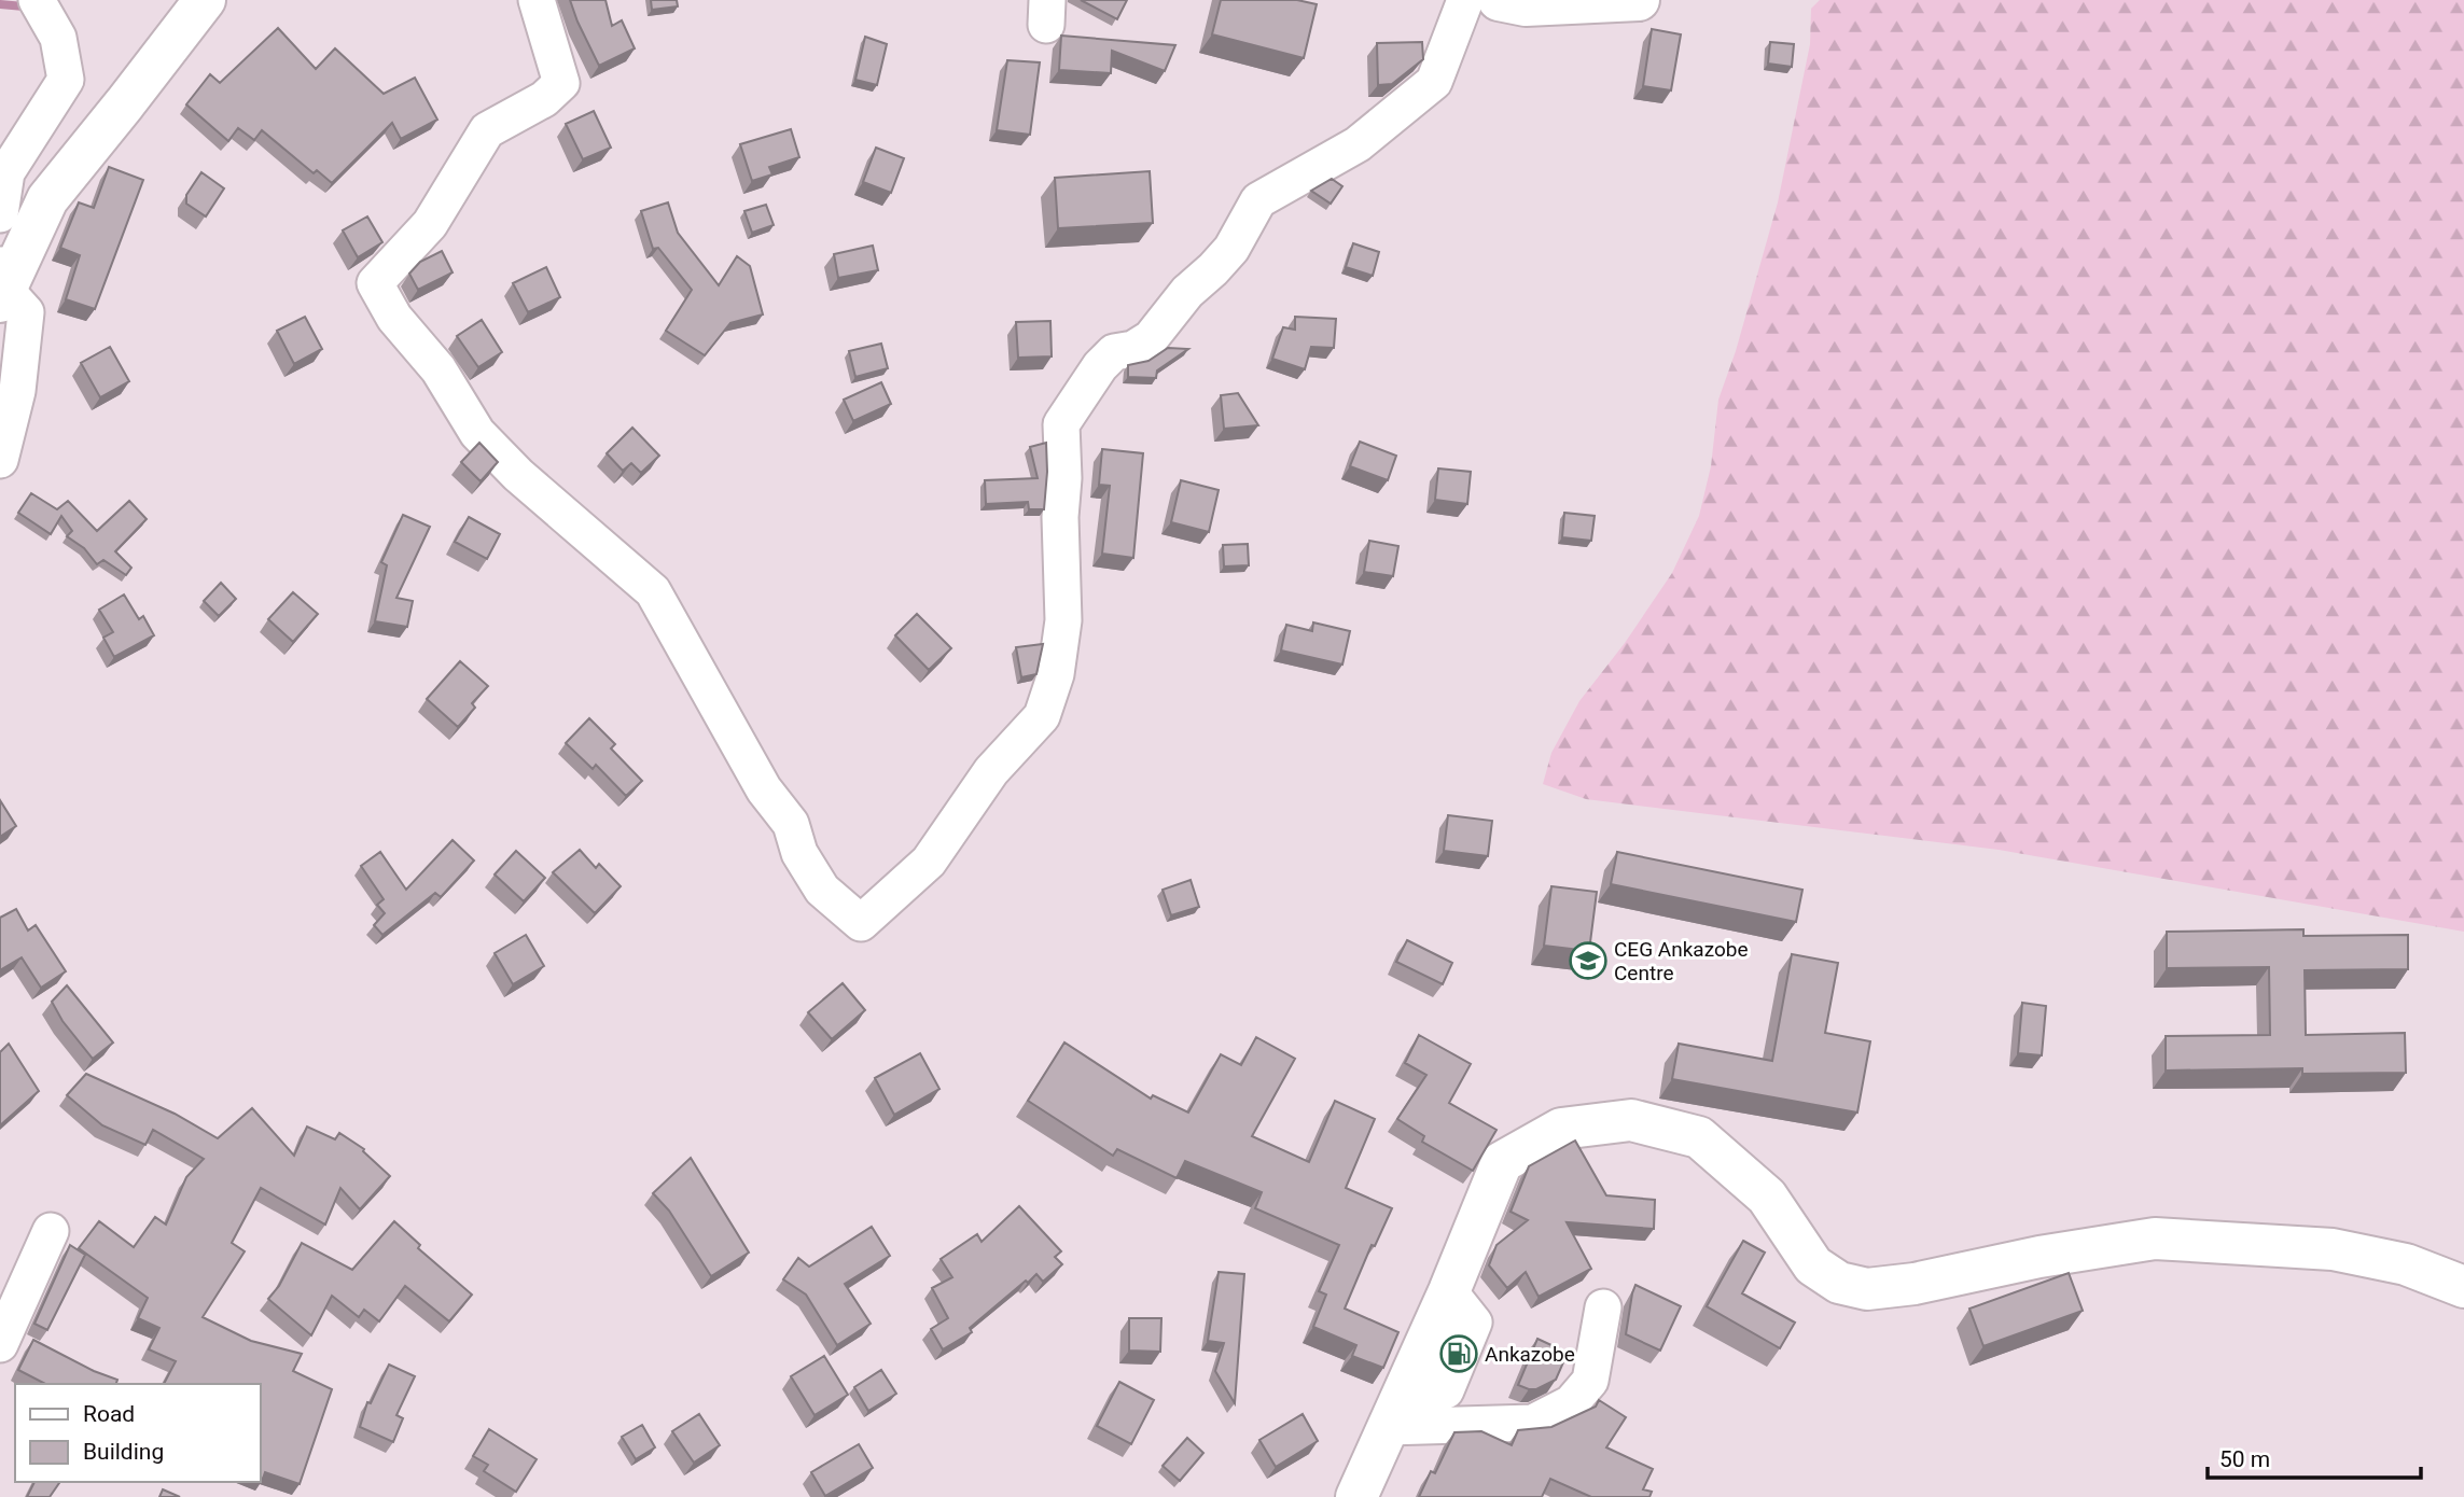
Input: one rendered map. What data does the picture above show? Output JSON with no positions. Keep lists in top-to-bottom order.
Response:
{
  "places": {
    "school or university": ["CEG Ankazobe Centre"],
    "fuel station": ["Ankazobe"]
  },
  "legend": ["Road", "Building"],
  "scale_bar": "50 m"
}
